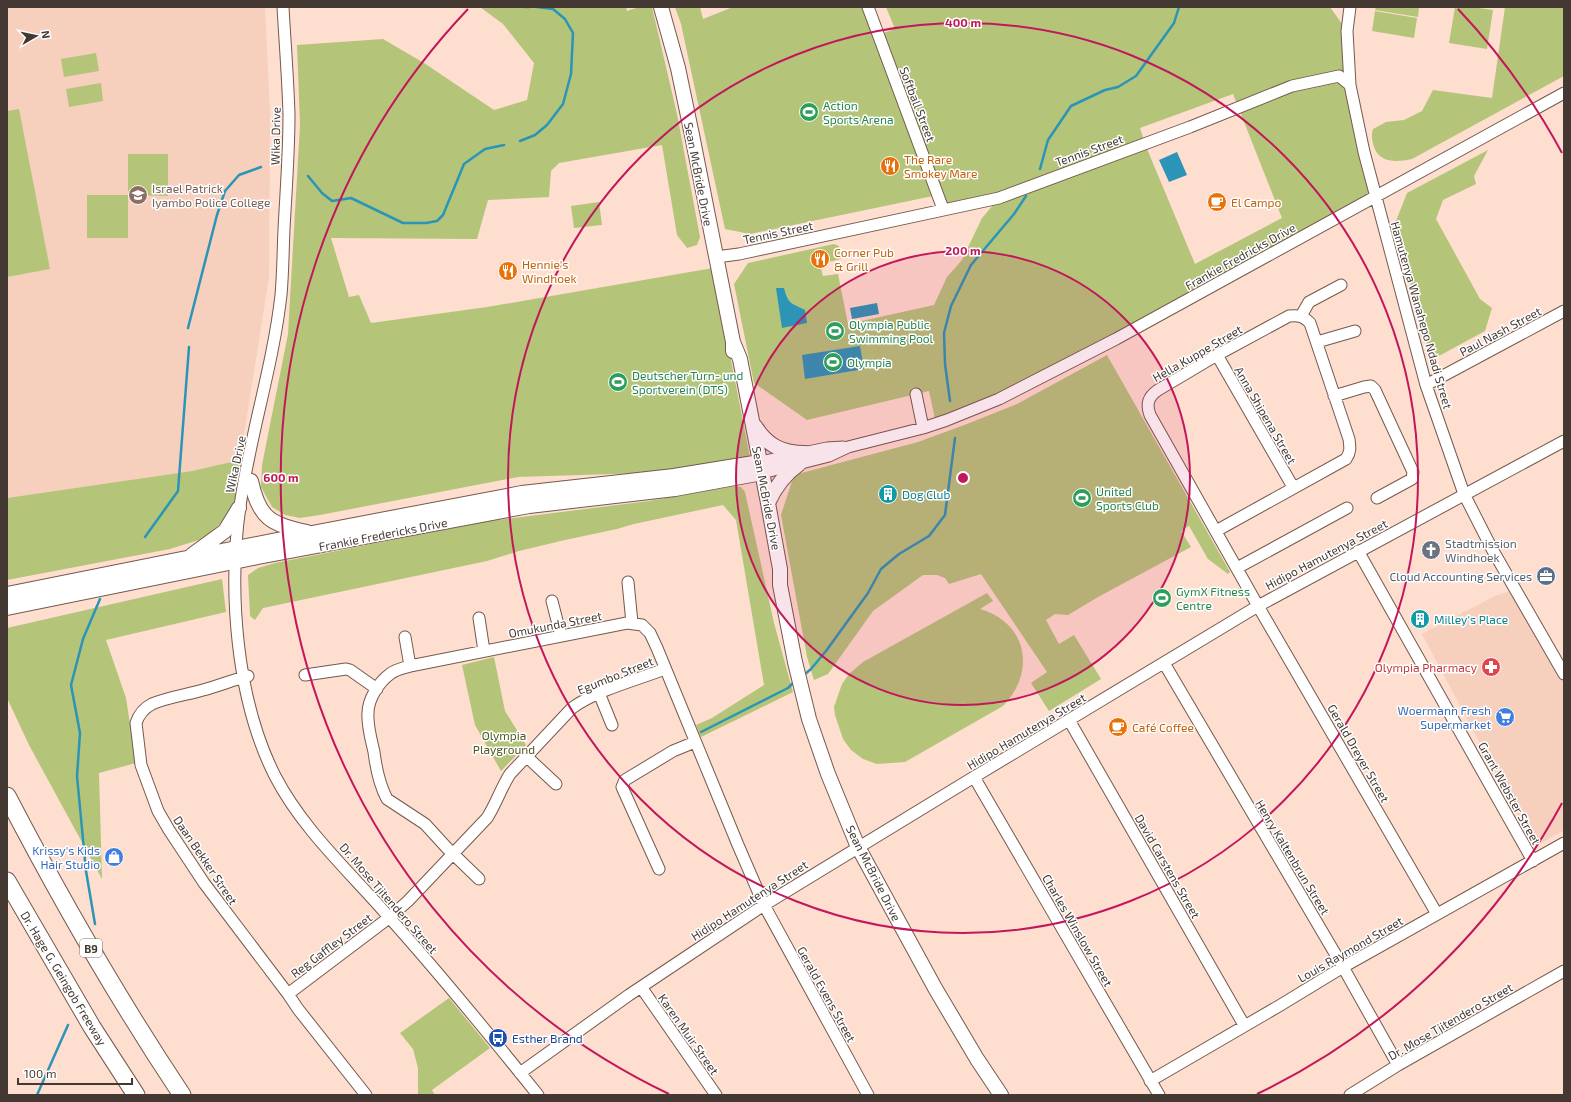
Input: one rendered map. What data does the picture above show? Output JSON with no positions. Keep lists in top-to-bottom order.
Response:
{
  "streets": {
    "highway": ["B9", "Dr. Hage G. Geingob Freeway"],
    "main road": ["Sean McBride Drive", "Frankie Fredericks Drive"],
    "street": [
      "Softball Street",
      "Wika Drive",
      "Tennis Street",
      "Frankie Fredricks Drive",
      "Hamutenya Wanahepo Ndadi Street",
      "Paul Nash Street",
      "Hella Kuppe Street",
      "Anna Shipena Street",
      "Hidipo Hamutenya Street",
      "Omukunda Street",
      "Egumbo Street",
      "Gerald Dreyer Street",
      "Grant Webster Street",
      "Henry Kaltenbrun Street",
      "Daan Bekker Street",
      "David Carstens Street",
      "Dr. Mose Tjitendero Street",
      "Charles Winslow Street",
      "Reg Gaffley Street",
      "Louis Raymond Street",
      "Gerald Evens Street",
      "Karen Muir Street"
    ]
  },
  "crossings": [
    ["Softball Street", "Tennis Street"],
    ["Wika Drive", "Frankie Fredericks Drive"],
    ["Wika Drive", "Dr. Mose Tjitendero Street"],
    ["Tennis Street", "Sean McBride Drive"],
    ["Sean McBride Drive", "Frankie Fredricks Drive"],
    ["Sean McBride Drive", "Frankie Fredericks Drive"],
    ["Sean McBride Drive", "Hidipo Hamutenya Street"],
    ["Frankie Fredricks Drive", "Hamutenya Wanahepo Ndadi Street"],
    ["Frankie Fredricks Drive", "Frankie Fredericks Drive"],
    ["Hamutenya Wanahepo Ndadi Street", "Paul Nash Street"],
    ["Hamutenya Wanahepo Ndadi Street", "Hidipo Hamutenya Street"],
    ["Hella Kuppe Street", "Anna Shipena Street"],
    ["Hella Kuppe Street", "Hidipo Hamutenya Street"],
    ["Hella Kuppe Street", "Gerald Dreyer Street"],
    ["Frankie Fredericks Drive", "Dr. Mose Tjitendero Street"],
    ["Hidipo Hamutenya Street", "Gerald Dreyer Street"],
    ["Hidipo Hamutenya Street", "Grant Webster Street"],
    ["Hidipo Hamutenya Street", "Henry Kaltenbrun Street"],
    ["Hidipo Hamutenya Street", "David Carstens Street"],
    ["Hidipo Hamutenya Street", "Dr. Mose Tjitendero Street"],
    ["Hidipo Hamutenya Street", "Charles Winslow Street"],
    ["Hidipo Hamutenya Street", "Gerald Evens Street"],
    ["Hidipo Hamutenya Street", "Karen Muir Street"],
    ["Omukunda Street", "Egumbo Street"],
    ["Egumbo Street", "Dr. Mose Tjitendero Street"],
    ["Egumbo Street", "Reg Gaffley Street"],
    ["Gerald Dreyer Street", "Louis Raymond Street"],
    ["Grant Webster Street", "Louis Raymond Street"],
    ["Henry Kaltenbrun Street", "Dr. Mose Tjitendero Street"],
    ["Henry Kaltenbrun Street", "Louis Raymond Street"],
    ["Daan Bekker Street", "Dr. Mose Tjitendero Street"],
    ["Daan Bekker Street", "Reg Gaffley Street"],
    ["David Carstens Street", "Louis Raymond Street"],
    ["Dr. Mose Tjitendero Street", "Reg Gaffley Street"],
    ["Charles Winslow Street", "Louis Raymond Street"]
  ],
  "parks": ["Olympia Playground"],
  "places": {
    "sports": [
      "Action Sports Arena",
      "Olympia Public Swimming Pool",
      "Olympia",
      "Deutscher Turn- und Sportverein (DTS)",
      "United Sports Club",
      "GymX Fitness Centre"
    ],
    "restaurant": ["The Rare Smokey Mare", "Corner Pub & Grill", "Hennie's Windhoek"],
    "school or university": ["Israel Patrick Iyambo Police College"],
    "cafe": ["El Campo", "Café Coffee"],
    "building": ["Dog Club", "Milley's Place"],
    "church": ["Stadtmission Windhoek"],
    "office": ["Cloud Accounting Services"],
    "pharmacy": ["Olympia Pharmacy"],
    "supermarket": ["Woermann Fresh Supermarket"],
    "shop": ["Krissy's Kids Hair Studio"],
    "bus stop": ["Esther Brand"]
  },
  "scale_bar": "100 m",
  "north": "right",
  "rings": ["400 m", "200 m", "600 m"]
}
